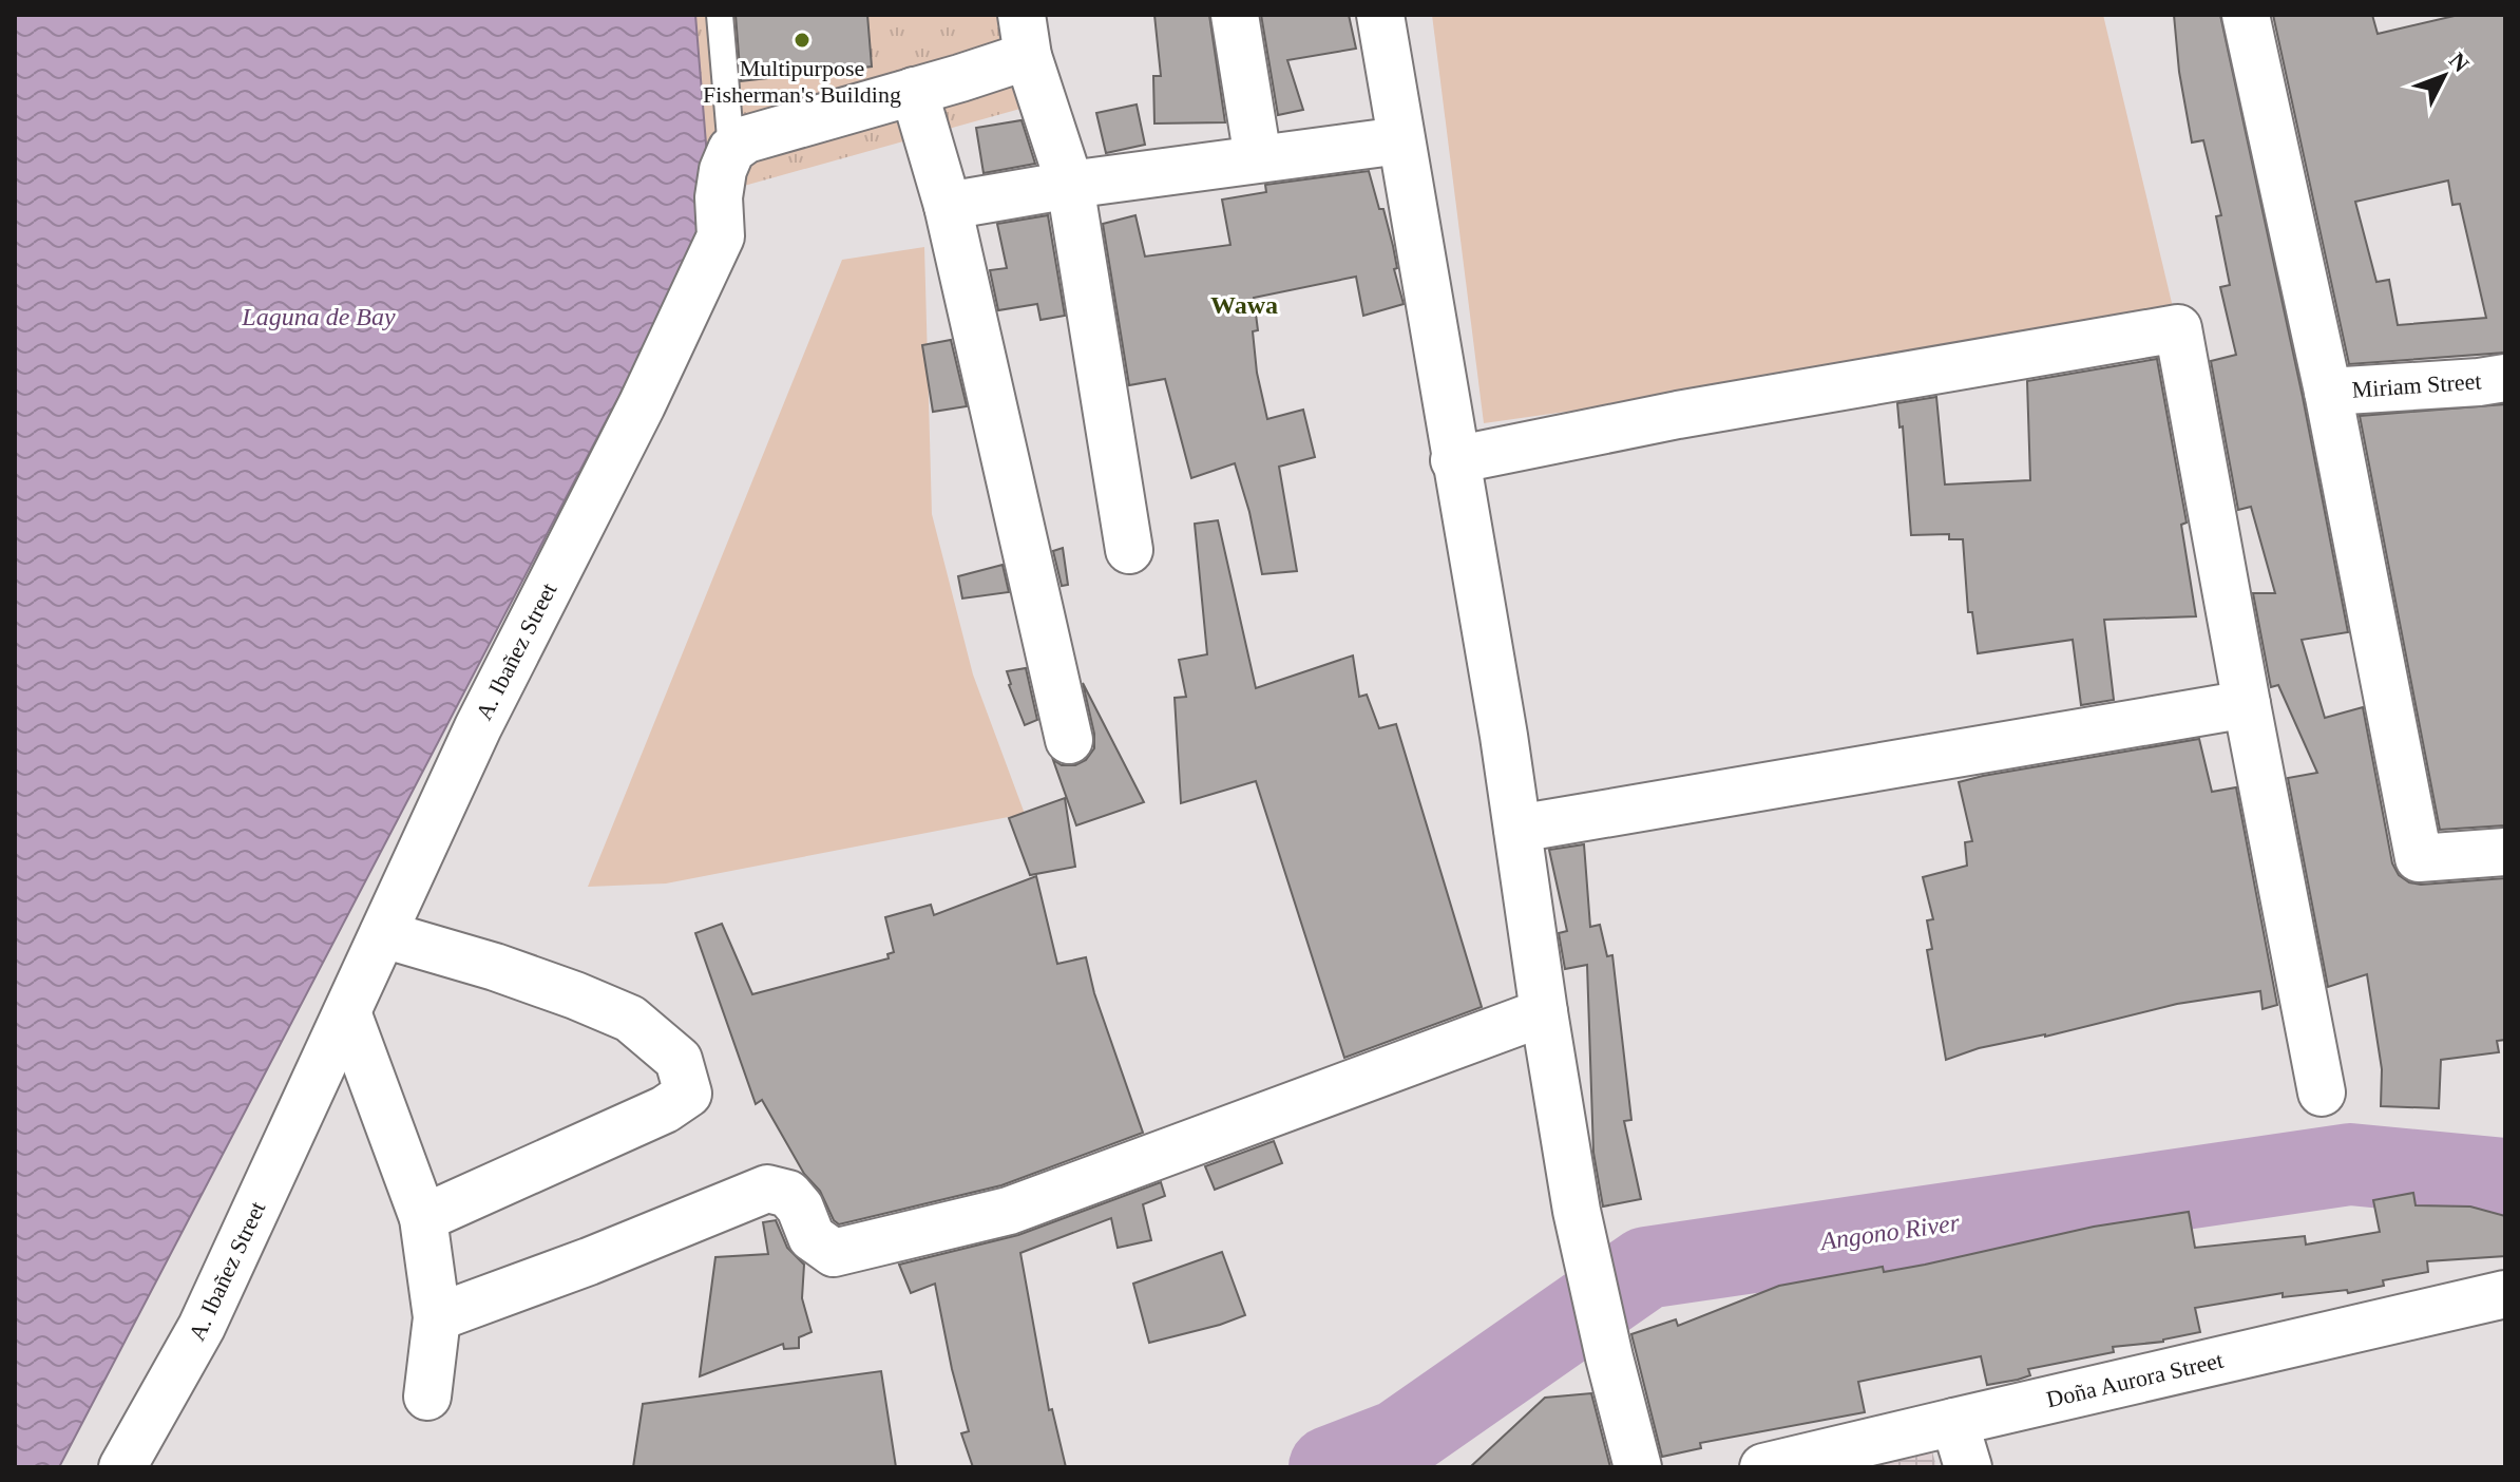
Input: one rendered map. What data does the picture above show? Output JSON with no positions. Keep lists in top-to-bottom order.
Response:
{
  "streets": {
    "street": ["Miriam Street", "A. Ibañez Street", "Doña Aurora Street"]
  },
  "districts": ["Wawa"],
  "water": ["Laguna de Bay", "Angono River"],
  "places": ["Multipurpose Fisherman's Building"],
  "north": "top right"
}
